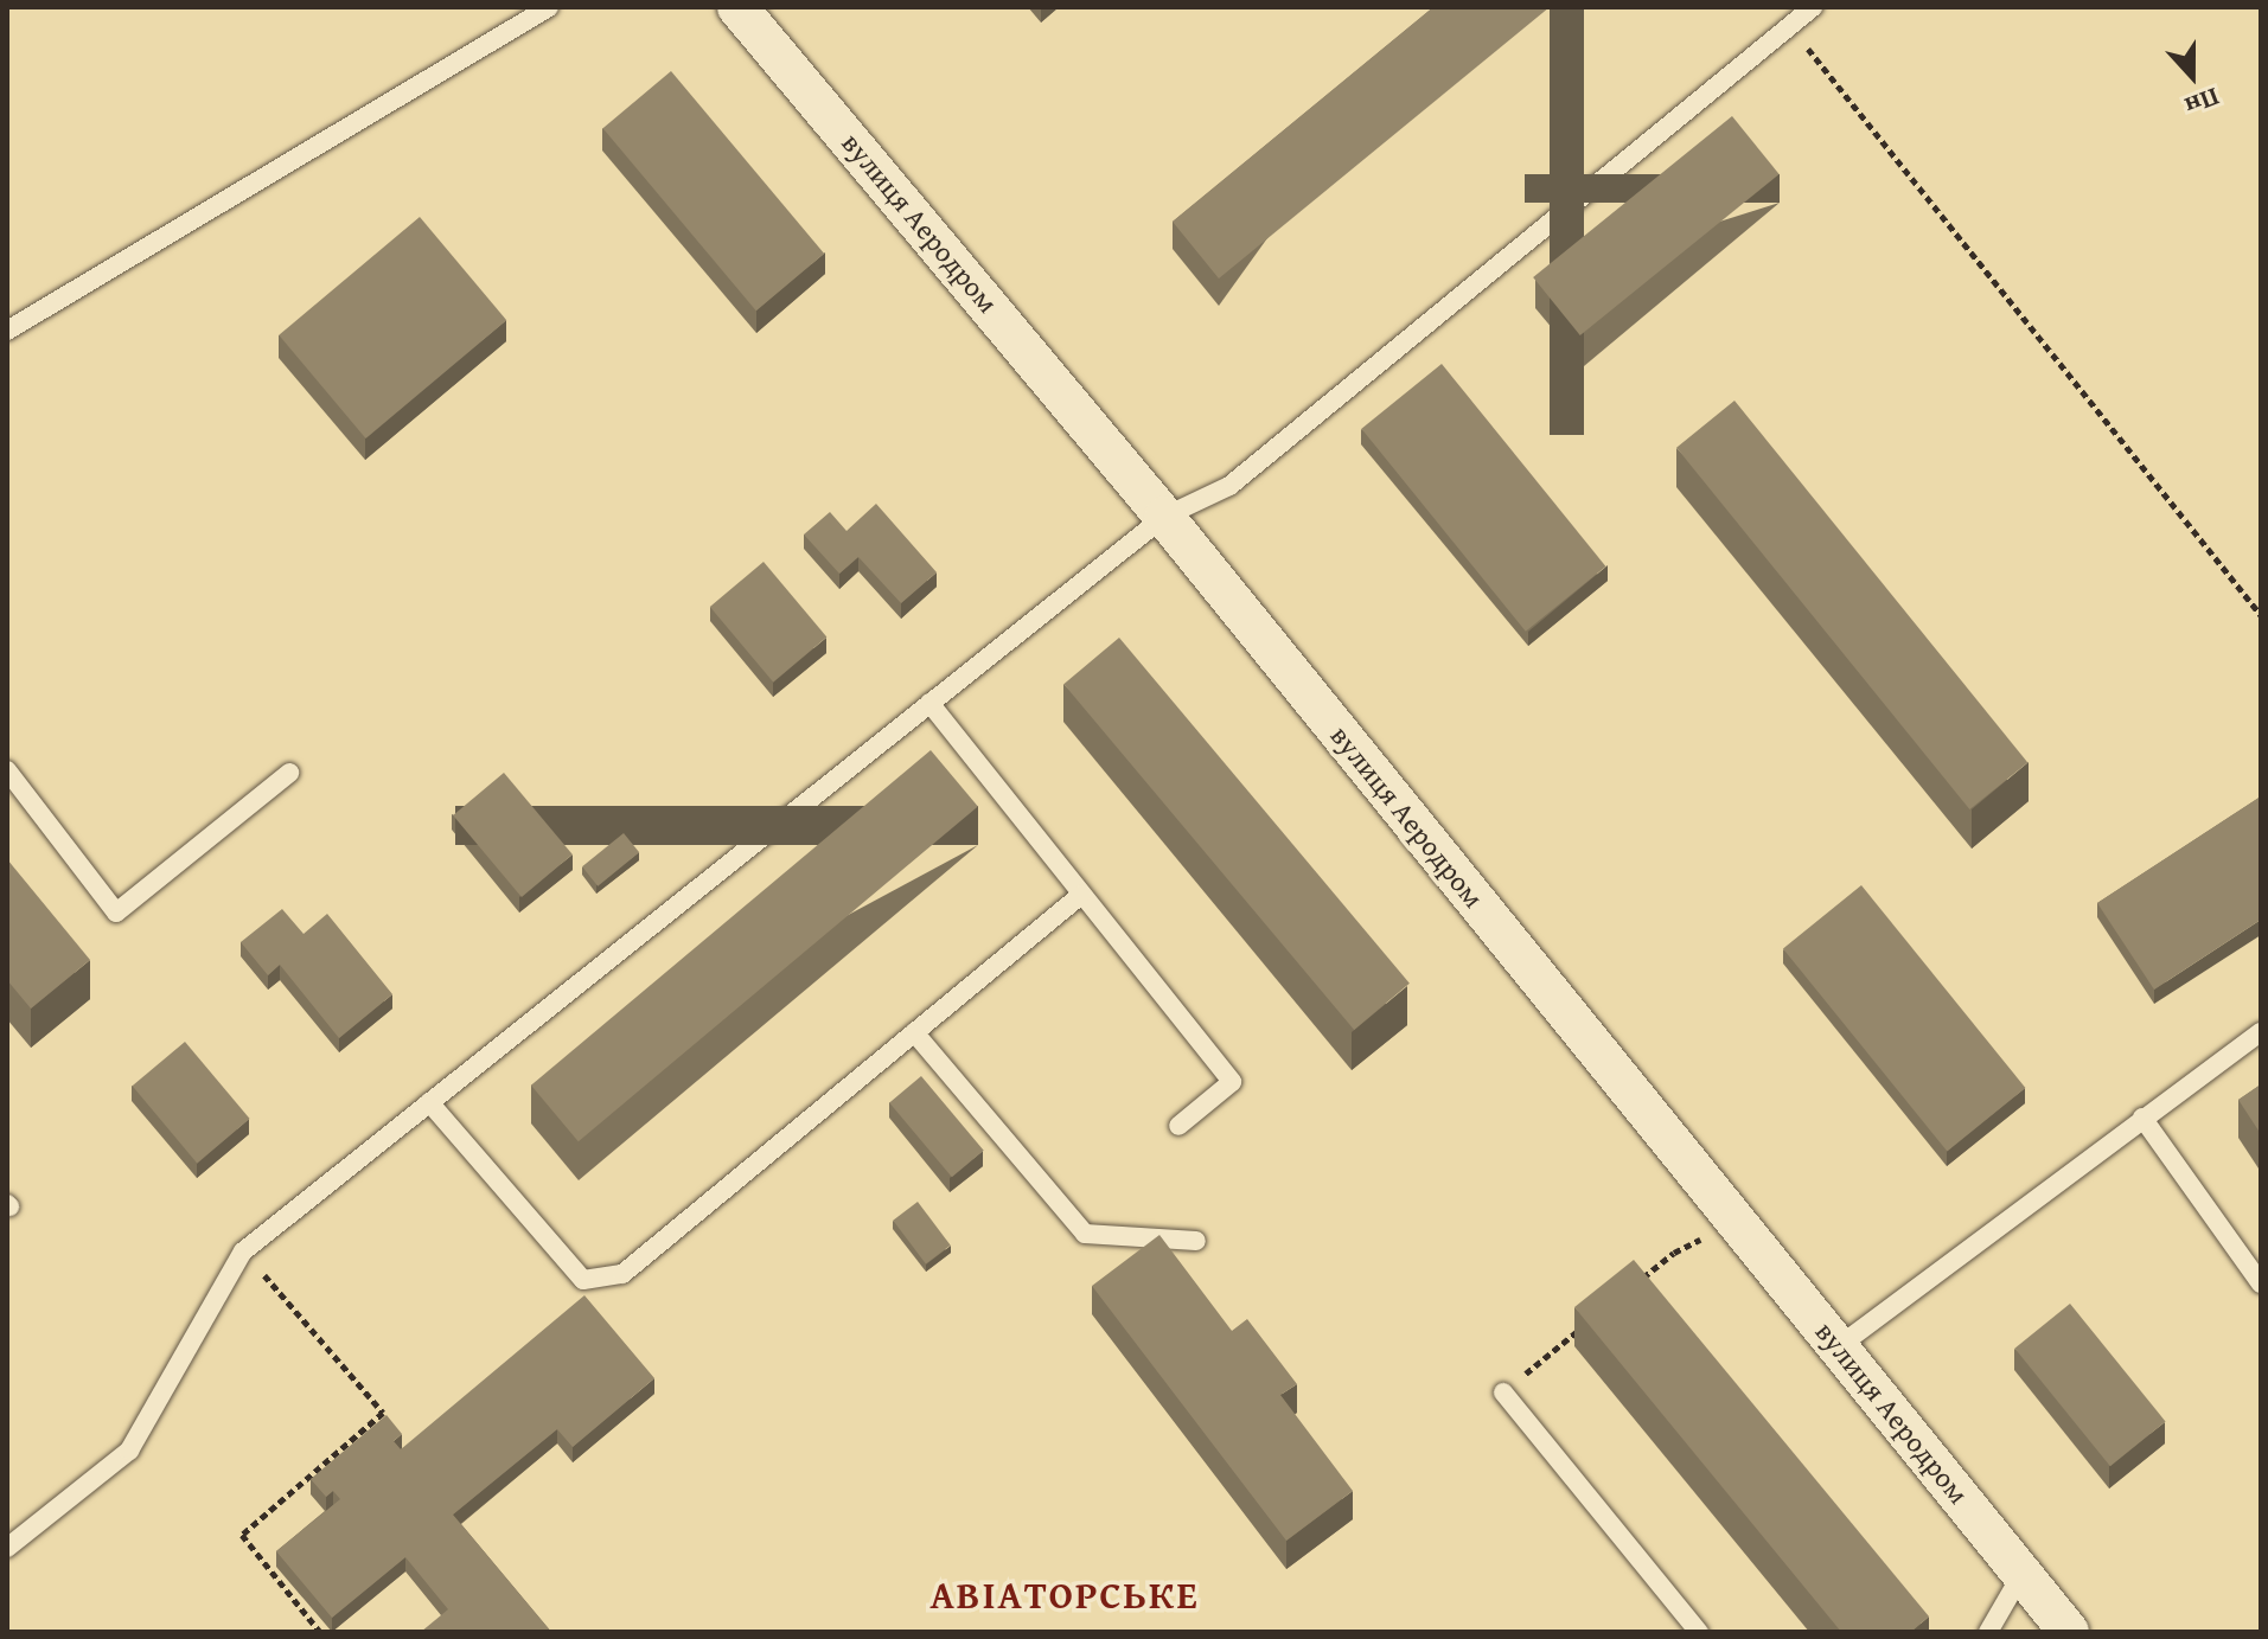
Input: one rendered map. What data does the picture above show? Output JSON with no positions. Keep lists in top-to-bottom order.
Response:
{
  "streets": {
    "street": ["вулиця Аеродром"]
  },
  "districts": ["АВІАТОРСЬКЕ"],
  "north": "bottom"
}
